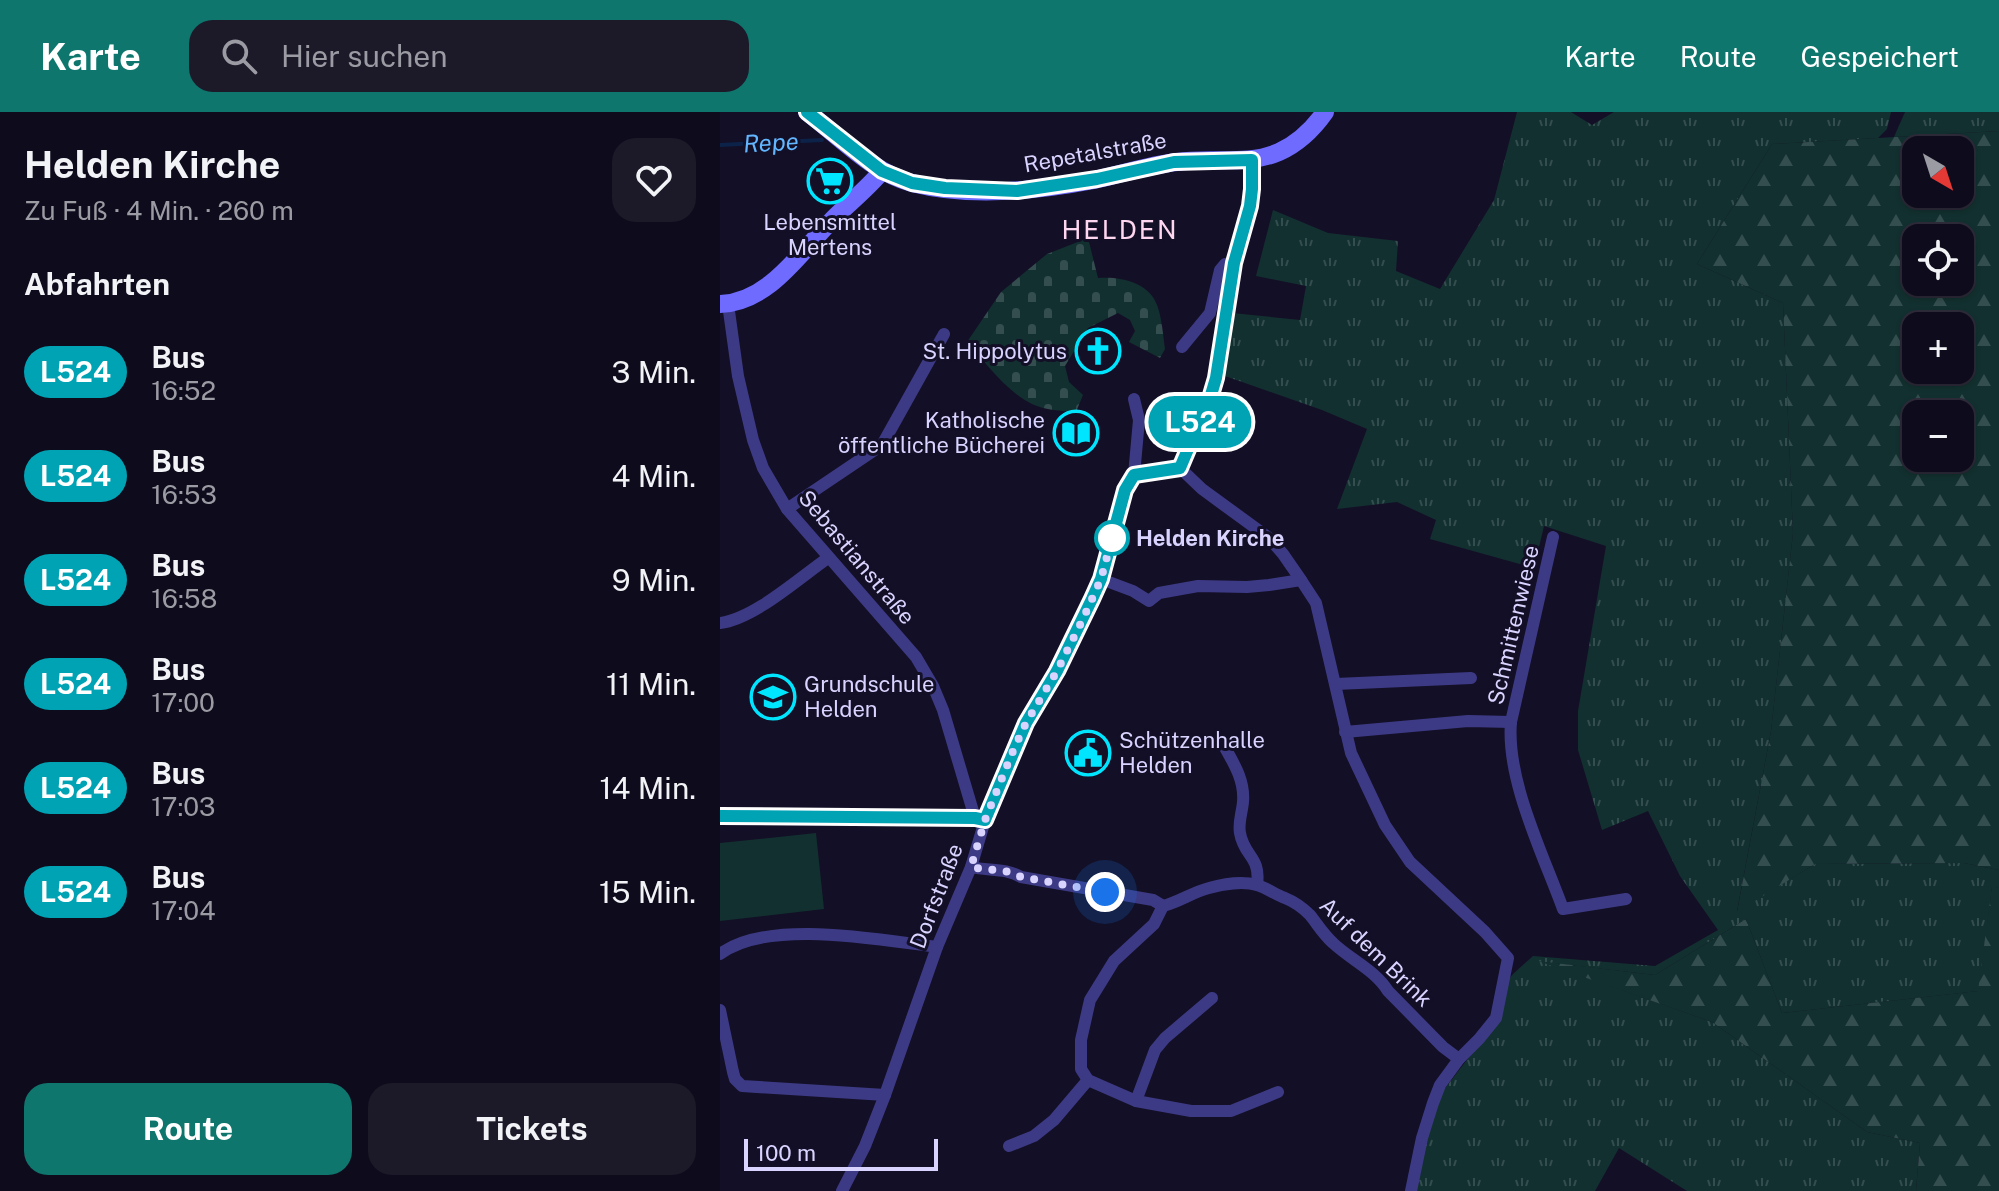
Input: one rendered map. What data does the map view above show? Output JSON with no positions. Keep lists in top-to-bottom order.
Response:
{
  "streets": {
    "main road": ["Repetalstraße"],
    "street": [
      "Sebastianstraße",
      "Schmittenwiese",
      "Dorfstraße",
      "Auf dem Brink"
    ]
  },
  "crossings": [
    ["Sebastianstraße", "Dorfstraße"]
  ],
  "districts": ["HELDEN"],
  "water": ["Repe"],
  "places": {
    "supermarket": ["Lebensmittel Mertens"],
    "church": ["St. Hippolytus"],
    "library": ["Katholische öffentliche Bücherei"],
    "other": ["Helden Kirche"],
    "school or university": ["Grundschule Helden"],
    "public building": ["Schützenhalle Helden"]
  },
  "lines": ["bus line L524"],
  "scale_bar": "100 m",
  "north": "bottom right",
  "page": {
    "header": "Karte",
    "search": "Hier suchen",
    "nav": ["Karte", "Route", "Gespeichert"],
    "heading": [
      ["Helden Kirche", "Zu Fuß · 4 Min. · 260 m"],
      "Abfahrten"
    ],
    "on_map": "L524",
    "map_buttons": ["+", "−"],
    "list": [
      {
        "mark": "L524",
        "name": "Bus",
        "note": "16:52",
        "value": "3 Min."
      },
      {
        "mark": "L524",
        "name": "Bus",
        "note": "16:53",
        "value": "4 Min."
      },
      {
        "mark": "L524",
        "name": "Bus",
        "note": "16:58",
        "value": "9 Min."
      },
      {
        "mark": "L524",
        "name": "Bus",
        "note": "17:00",
        "value": "11 Min."
      },
      {
        "mark": "L524",
        "name": "Bus",
        "note": "17:03",
        "value": "14 Min."
      },
      {
        "mark": "L524",
        "name": "Bus",
        "note": "17:04",
        "value": "15 Min."
      }
    ],
    "buttons": ["Route", "Tickets"],
    "scale": "100 m"
  }
}
